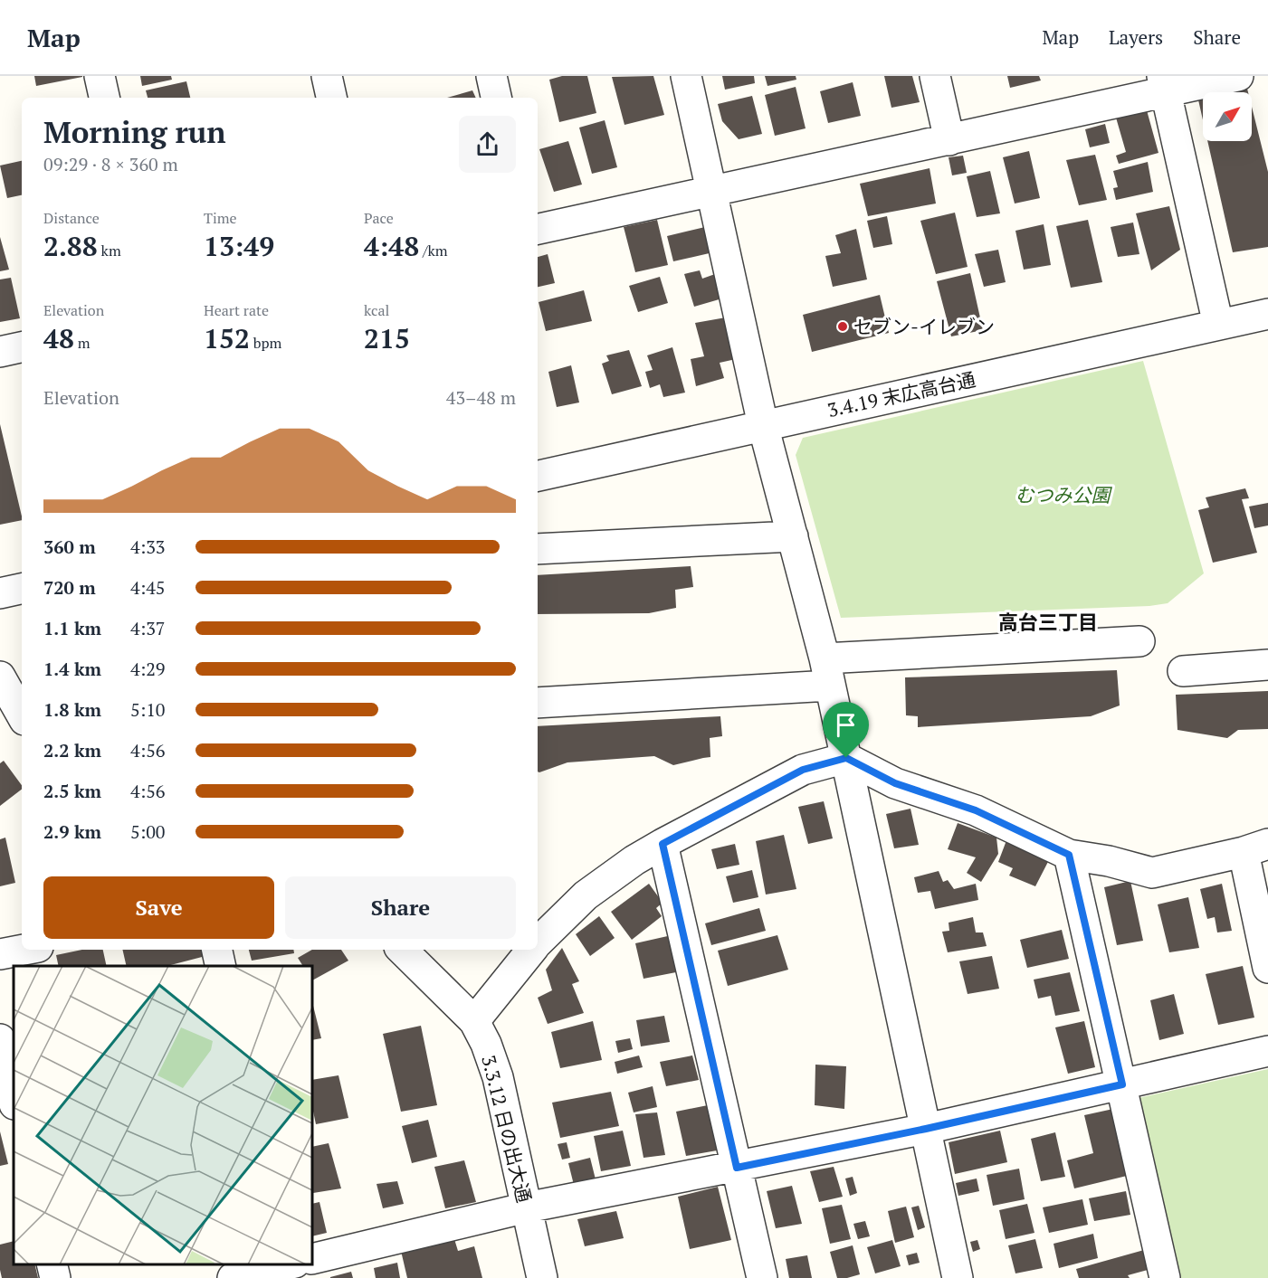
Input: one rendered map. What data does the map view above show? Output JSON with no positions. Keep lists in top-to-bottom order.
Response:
{
  "streets": {
    "street": ["3.4.19 末広高台通", "3.3.12 日の出大通"]
  },
  "districts": ["高台三丁目"],
  "parks": ["むつみ公園"],
  "places": ["セブン-イレブン"],
  "north": "top right",
  "page": {
    "header": "Map",
    "nav": ["Map", "Layers", "Share"],
    "heading": ["Morning run", "09:29 · 8 × 360 m"],
    "stats": [
      ["Distance", "2.88 km"],
      ["Time", "13:49"],
      ["Pace", "4:48 /km"],
      ["Elevation", "48 m"],
      ["Heart rate", "152 bpm"],
      ["kcal", "215"]
    ],
    "chart": ["Elevation", "43–48 m"],
    "list": [
      {
        "name": "360 m",
        "note": "4:33"
      },
      {
        "name": "720 m",
        "note": "4:45"
      },
      {
        "name": "1.1 km",
        "note": "4:37"
      },
      {
        "name": "1.4 km",
        "note": "4:29"
      },
      {
        "name": "1.8 km",
        "note": "5:10"
      },
      {
        "name": "2.2 km",
        "note": "4:56"
      },
      {
        "name": "2.5 km",
        "note": "4:56"
      },
      {
        "name": "2.9 km",
        "note": "5:00"
      }
    ],
    "buttons": ["Save", "Share"]
  }
}
